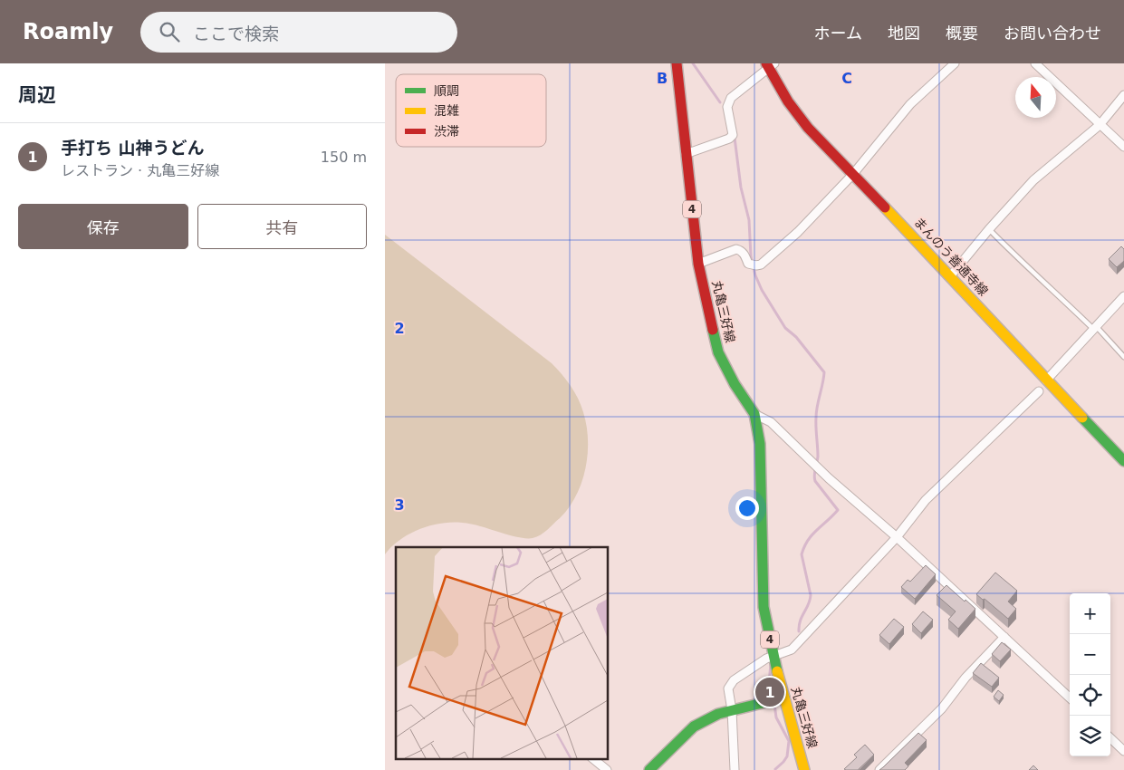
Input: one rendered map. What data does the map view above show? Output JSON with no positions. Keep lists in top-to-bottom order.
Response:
{
  "streets": {
    "main road": ["4", "まんのう善通寺線", "丸亀三好線"]
  },
  "legend": ["順調", "混雑", "渋滞"],
  "north": "top",
  "page": {
    "header": "Roamly",
    "search": "ここで検索",
    "nav": [
      "ホーム",
      "地図",
      "概要",
      "お問い合わせ"
    ],
    "heading": "周辺",
    "list": [
      {
        "mark": "1",
        "name": "手打ち 山神うどん",
        "note": "レストラン · 丸亀三好線",
        "value": "150 m"
      }
    ],
    "buttons": ["保存", "共有"],
    "map_buttons": ["+", "−"],
    "pins": "1"
  },
  "grid": {
    "columns": ["B", "C"],
    "rows": ["2", "3"]
  }
}
